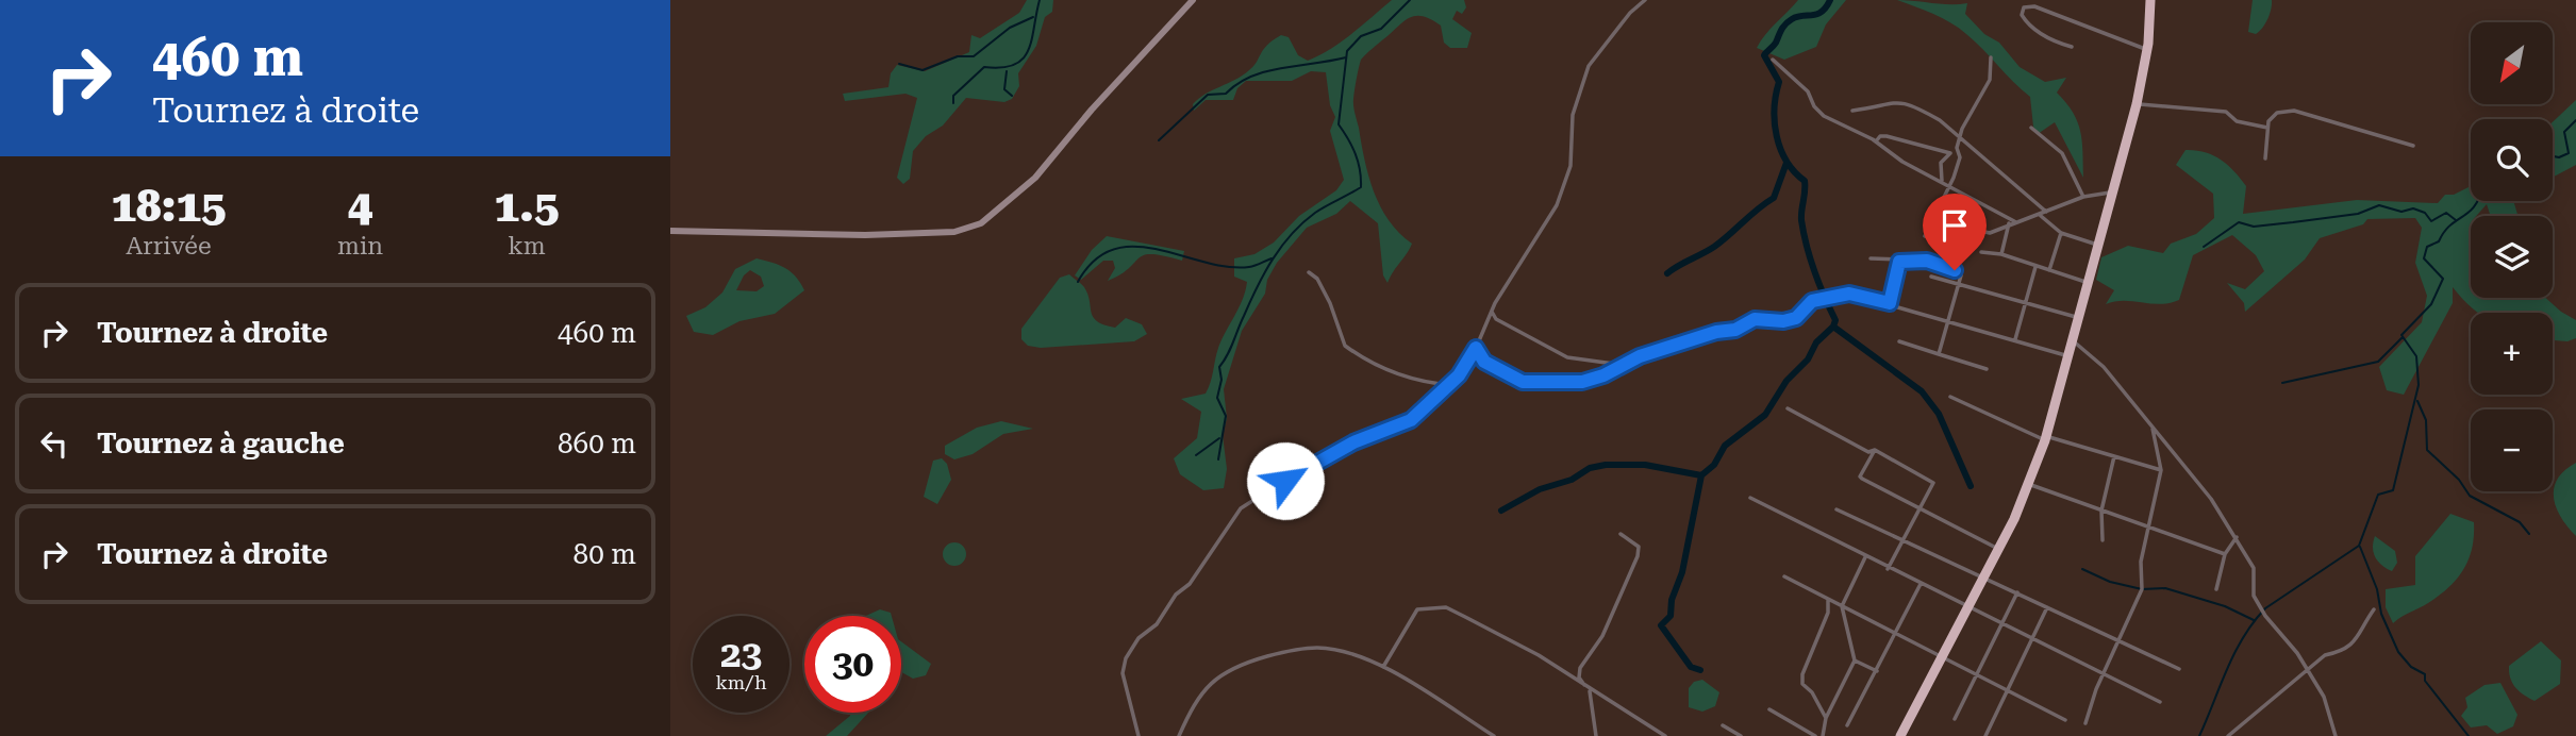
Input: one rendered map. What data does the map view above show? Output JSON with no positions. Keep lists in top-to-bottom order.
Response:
{
  "north": "bottom left",
  "page": {
    "turn": ["460 m", "Tournez à droite"],
    "map_buttons": ["+", "−"],
    "eta": [
      "18:15",
      "Arrivée",
      "4",
      "min",
      "1.5",
      "km"
    ],
    "list": [
      {
        "name": "Tournez à droite",
        "value": "460 m"
      },
      {
        "name": "Tournez à gauche",
        "value": "860 m"
      },
      {
        "name": "Tournez à droite",
        "value": "80 m"
      }
    ],
    "speed": "23 km/h",
    "limit": "30"
  }
}
